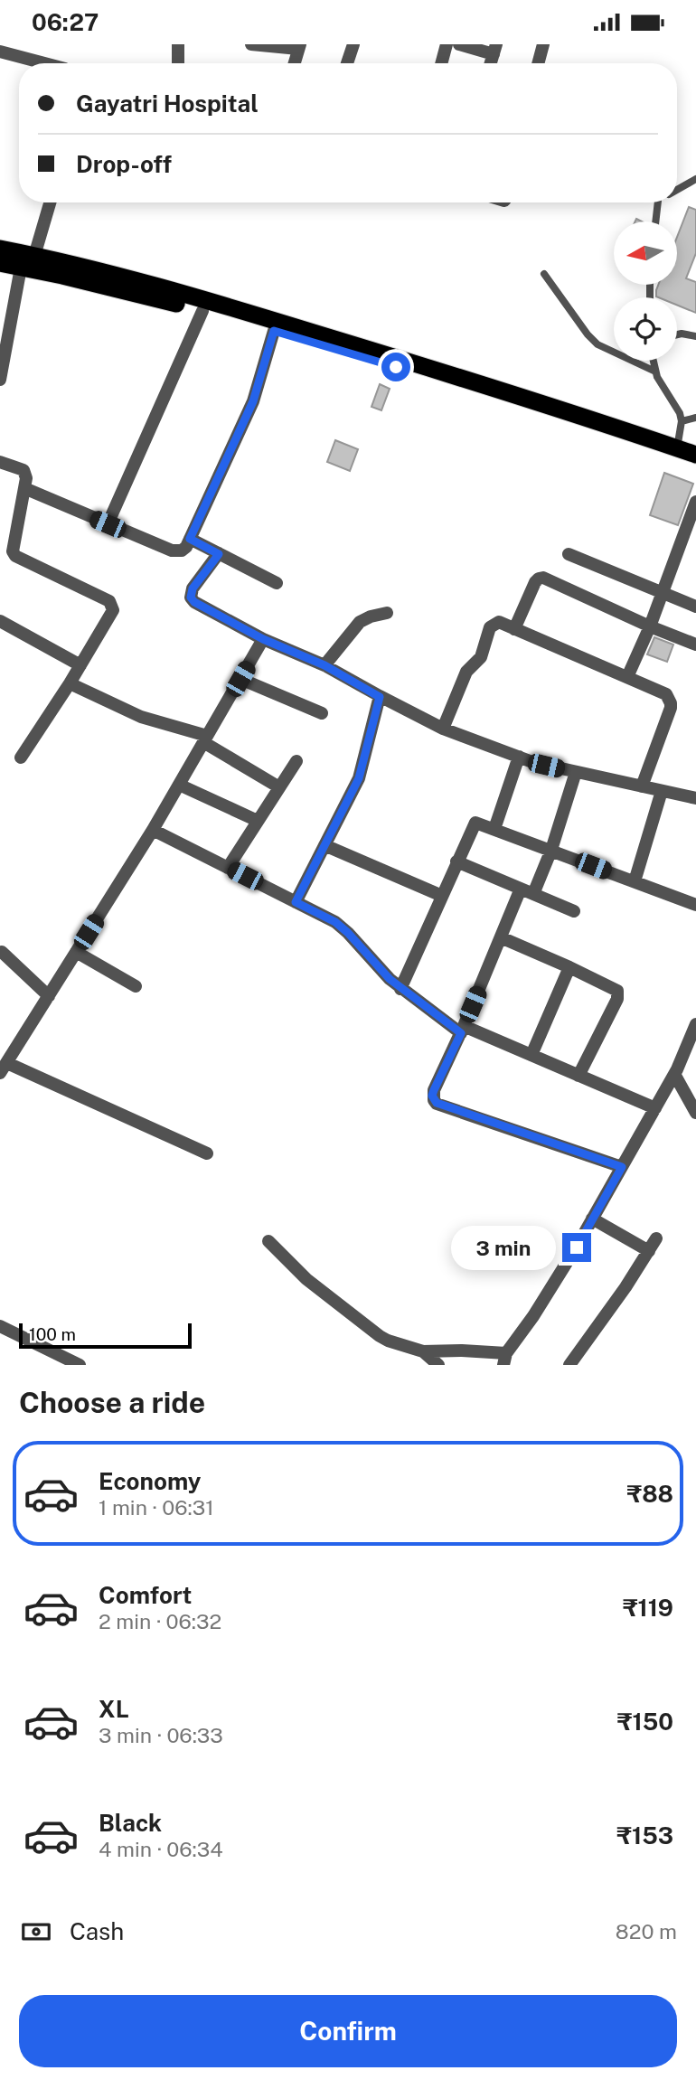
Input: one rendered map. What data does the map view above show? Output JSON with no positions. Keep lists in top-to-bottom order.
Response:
{
  "scale_bar": "100 m",
  "north": "left",
  "page": {
    "status": "06:27",
    "banner": ["Gayatri Hospital", "Drop-off"],
    "bubble": "3 min",
    "scale": "100 m",
    "heading": "Choose a ride",
    "list": [
      {
        "name": "Economy",
        "note": "1 min · 06:31",
        "value": "₹88"
      },
      {
        "name": "Comfort",
        "note": "2 min · 06:32",
        "value": "₹119"
      },
      {
        "name": "XL",
        "note": "3 min · 06:33",
        "value": "₹150"
      },
      {
        "name": "Black",
        "note": "4 min · 06:34",
        "value": "₹153"
      }
    ],
    "pay": ["Cash", "820 m"],
    "buttons": "Confirm"
  }
}
